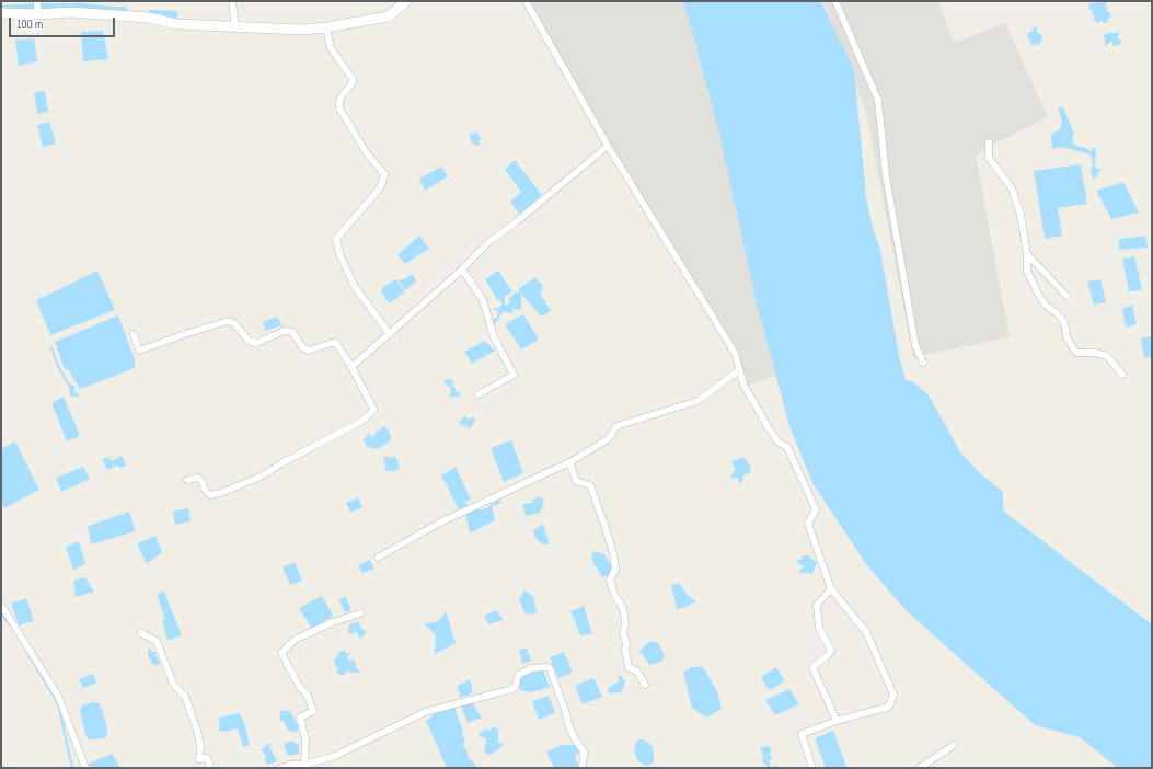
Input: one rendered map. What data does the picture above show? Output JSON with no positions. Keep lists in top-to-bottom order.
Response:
{
  "scale_bar": "100 m"
}
